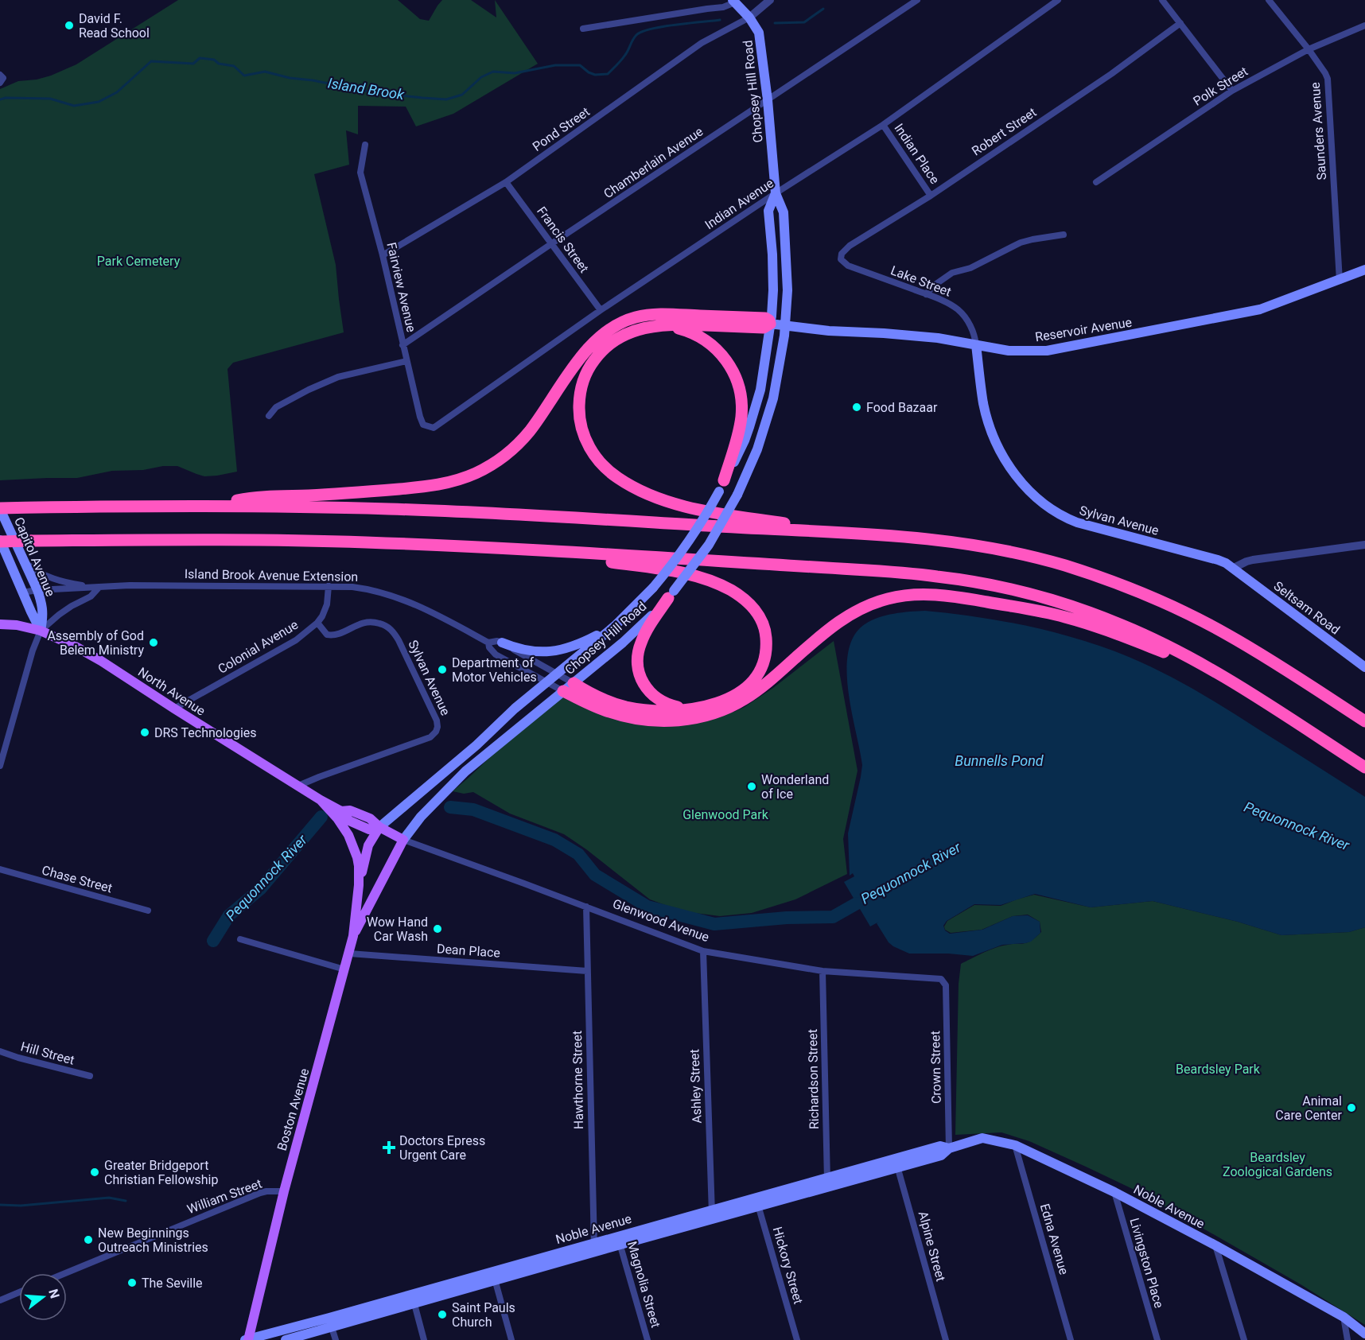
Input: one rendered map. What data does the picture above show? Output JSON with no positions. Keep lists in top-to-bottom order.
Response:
{
  "streets": {
    "main road": [
      "Chopsey Hill Road",
      "Reservoir Avenue",
      "Sylvan Avenue",
      "Capitol Avenue",
      "Seltsam Road",
      "North Avenue",
      "Glenwood Avenue",
      "Boston Avenue",
      "Noble Avenue"
    ],
    "street": [
      "Polk Street",
      "Pond Street",
      "Robert Street",
      "Saunders Avenue",
      "Indian Place",
      "Chamberlain Avenue",
      "Indian Avenue",
      "Francis Street",
      "Lake Street",
      "Fairview Avenue",
      "Island Brook Avenue Extension",
      "Colonial Avenue",
      "Chase Street",
      "Dean Place",
      "Hill Street",
      "Crown Street",
      "Richardson Street",
      "Hawthorne Street",
      "Ashley Street",
      "William Street",
      "Edna Avenue",
      "Alpine Street",
      "Livingston Place",
      "Hickory Street",
      "Magnolia Street"
    ]
  },
  "crossings": [
    ["Polk Street", "Saunders Avenue"],
    ["Chopsey Hill Road", "Pond Street"],
    ["Chopsey Hill Road", "Chamberlain Avenue"],
    ["Chopsey Hill Road", "Indian Avenue"],
    ["Chopsey Hill Road", "Reservoir Avenue"],
    ["Chopsey Hill Road", "Island Brook Avenue Extension"],
    ["Chopsey Hill Road", "Glenwood Avenue"],
    ["Chopsey Hill Road", "Boston Avenue"],
    ["Pond Street", "Francis Street"],
    ["Pond Street", "Fairview Avenue"],
    ["Robert Street", "Indian Place"],
    ["Robert Street", "Lake Street"],
    ["Saunders Avenue", "Reservoir Avenue"],
    ["Indian Place", "Indian Avenue"],
    ["Chamberlain Avenue", "Francis Street"],
    ["Chamberlain Avenue", "Fairview Avenue"],
    ["Indian Avenue", "Francis Street"],
    ["Indian Avenue", "Fairview Avenue"],
    ["Lake Street", "Reservoir Avenue"],
    ["Lake Street", "Sylvan Avenue"],
    ["Reservoir Avenue", "Sylvan Avenue"],
    ["Sylvan Avenue", "Seltsam Road"],
    ["Sylvan Avenue", "Colonial Avenue"],
    ["Sylvan Avenue", "North Avenue"],
    ["Capitol Avenue", "Island Brook Avenue Extension"],
    ["Capitol Avenue", "North Avenue"],
    ["Island Brook Avenue Extension", "Colonial Avenue"],
    ["Colonial Avenue", "North Avenue"],
    ["North Avenue", "Glenwood Avenue"],
    ["Glenwood Avenue", "Crown Street"],
    ["Glenwood Avenue", "Richardson Street"],
    ["Glenwood Avenue", "Hawthorne Street"],
    ["Glenwood Avenue", "Ashley Street"],
    ["Dean Place", "Hawthorne Street"],
    ["Dean Place", "Boston Avenue"],
    ["Crown Street", "Noble Avenue"],
    ["Richardson Street", "Noble Avenue"],
    ["Hawthorne Street", "Noble Avenue"],
    ["Ashley Street", "Noble Avenue"],
    ["Boston Avenue", "William Street"],
    ["Boston Avenue", "Noble Avenue"],
    ["Noble Avenue", "Edna Avenue"],
    ["Noble Avenue", "Alpine Street"],
    ["Noble Avenue", "Livingston Place"],
    ["Noble Avenue", "Hickory Street"],
    ["Noble Avenue", "Magnolia Street"]
  ],
  "water": ["Island Brook", "Bunnells Pond", "Pequonnock River"],
  "parks": [
    "Park Cemetery",
    "Glenwood Park",
    "Beardsley Park",
    "Beardsley Zoological Gardens"
  ],
  "places": {
    "other": [
      "David F. Read School",
      "Food Bazaar",
      "Assembly of God Belem Ministry",
      "Department of Motor Vehicles",
      "DRS Technologies",
      "Wonderland of Ice",
      "Wow Hand Car Wash",
      "Animal Care Center",
      "Greater Bridgeport Christian Fellowship",
      "New Beginnings Outreach Ministries",
      "The Seville",
      "Saint Pauls Church"
    ],
    "health": ["Doctors Epress Urgent Care"]
  },
  "north": "right"
}
